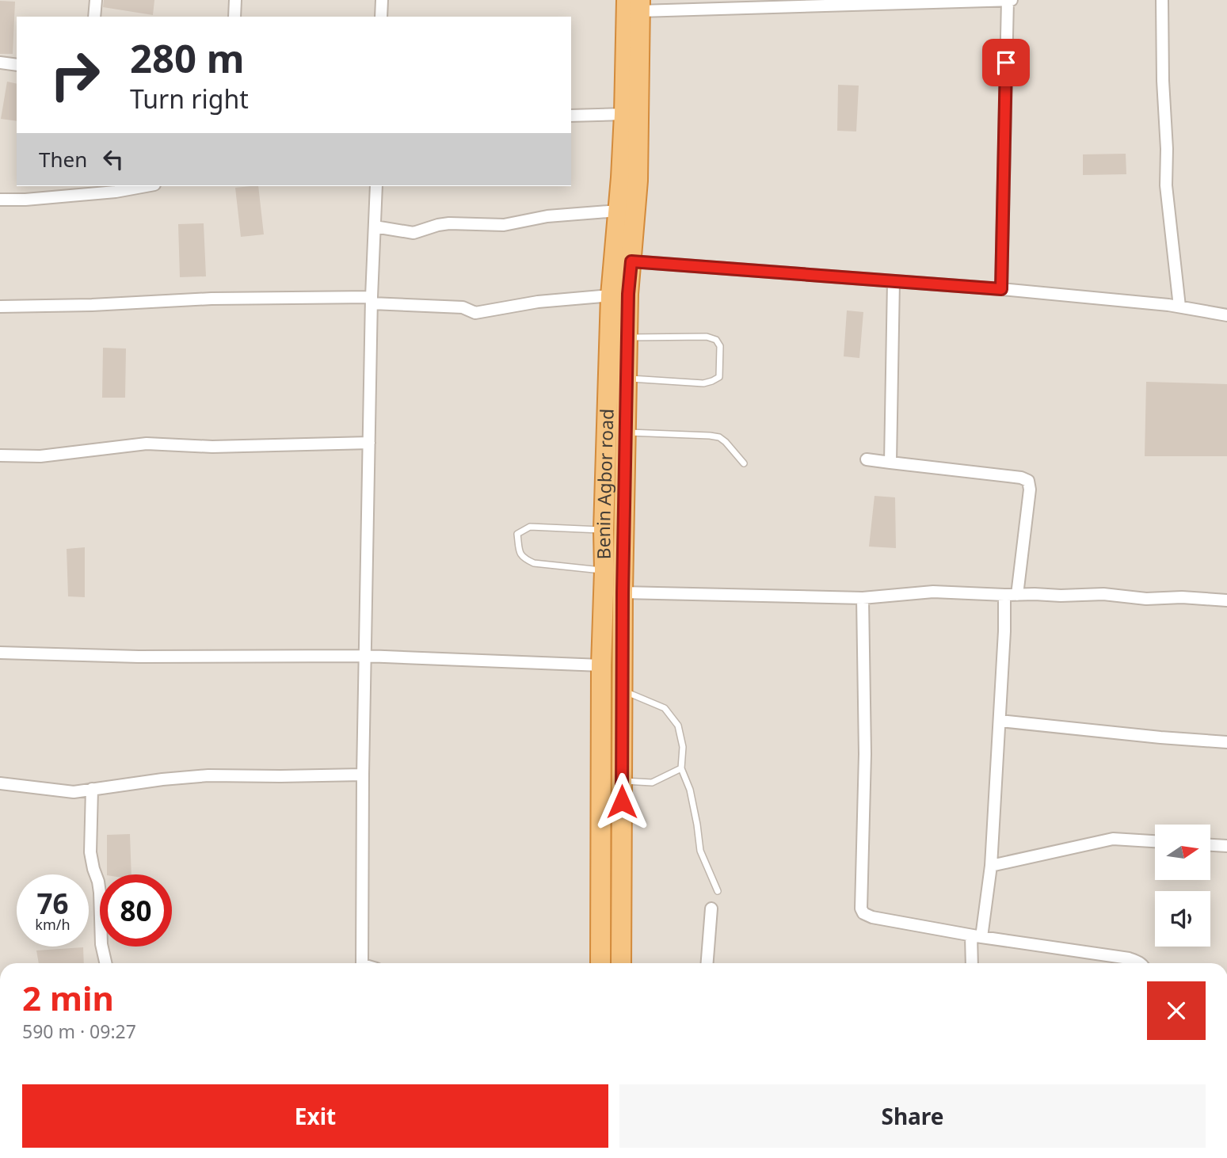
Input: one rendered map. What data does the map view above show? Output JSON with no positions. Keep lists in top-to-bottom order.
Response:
{
  "streets": {
    "highway": ["Benin Agbor road"]
  },
  "north": "right",
  "page": {
    "turn": ["280 m", "Turn right"],
    "then": "Then",
    "speed": "76 km/h",
    "limit": "80",
    "heading": ["2 min", "590 m · 09:27"],
    "buttons": ["Exit", "Share"]
  }
}
